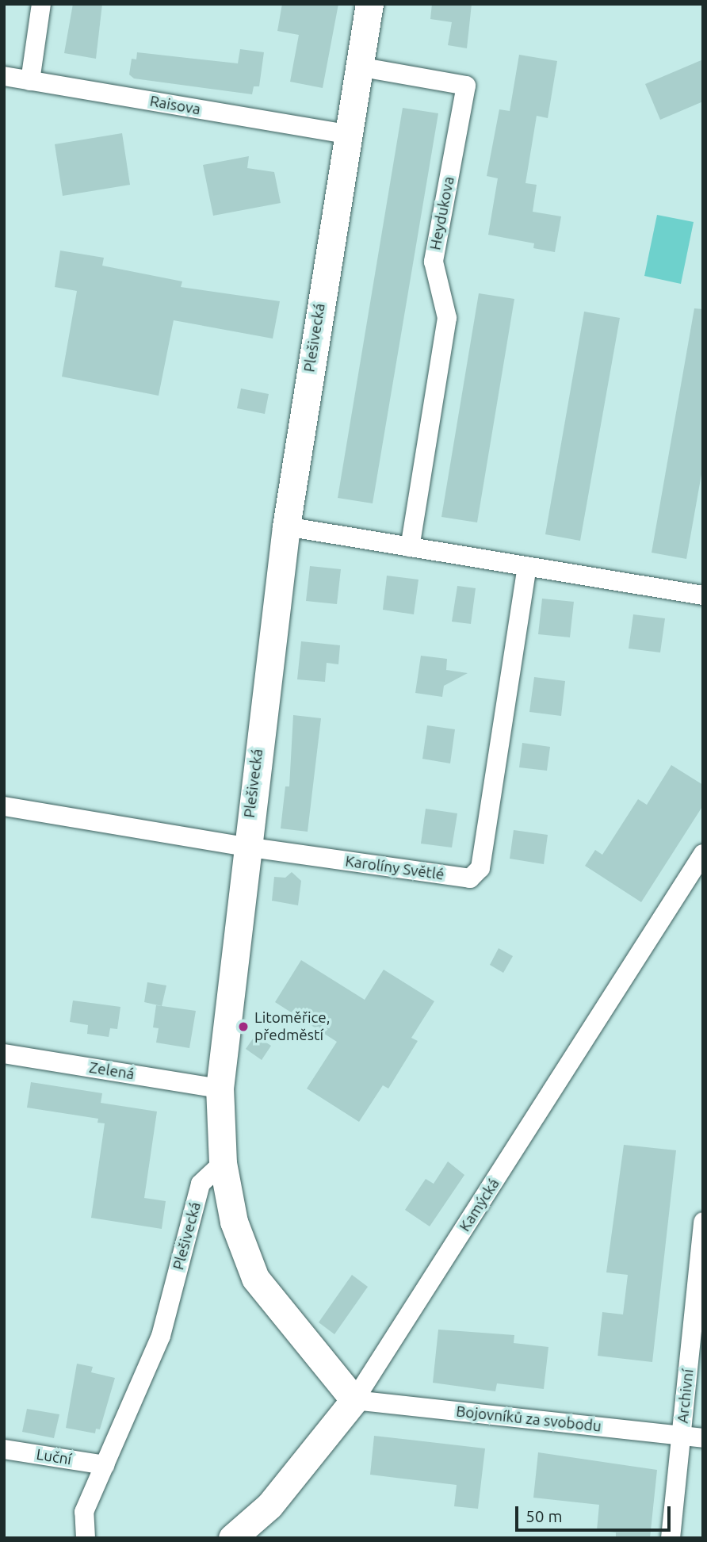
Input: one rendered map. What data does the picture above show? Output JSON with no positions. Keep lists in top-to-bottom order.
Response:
{
  "streets": {
    "street": [
      "Raisova",
      "Heydukova",
      "Plešivecká",
      "Karolíny Světlé",
      "Zelená",
      "Kamýcká",
      "Archivní",
      "Bojovníků za svobodu",
      "Luční"
    ]
  },
  "crossings": [
    ["Raisova", "Plešivecká"],
    ["Heydukova", "Plešivecká"],
    ["Plešivecká", "Karolíny Světlé"],
    ["Plešivecká", "Zelená"],
    ["Plešivecká", "Luční"],
    ["Kamýcká", "Bojovníků za svobodu"],
    ["Archivní", "Bojovníků za svobodu"]
  ],
  "places": ["Litoměřice, předměstí"],
  "scale_bar": "50 m"
}
